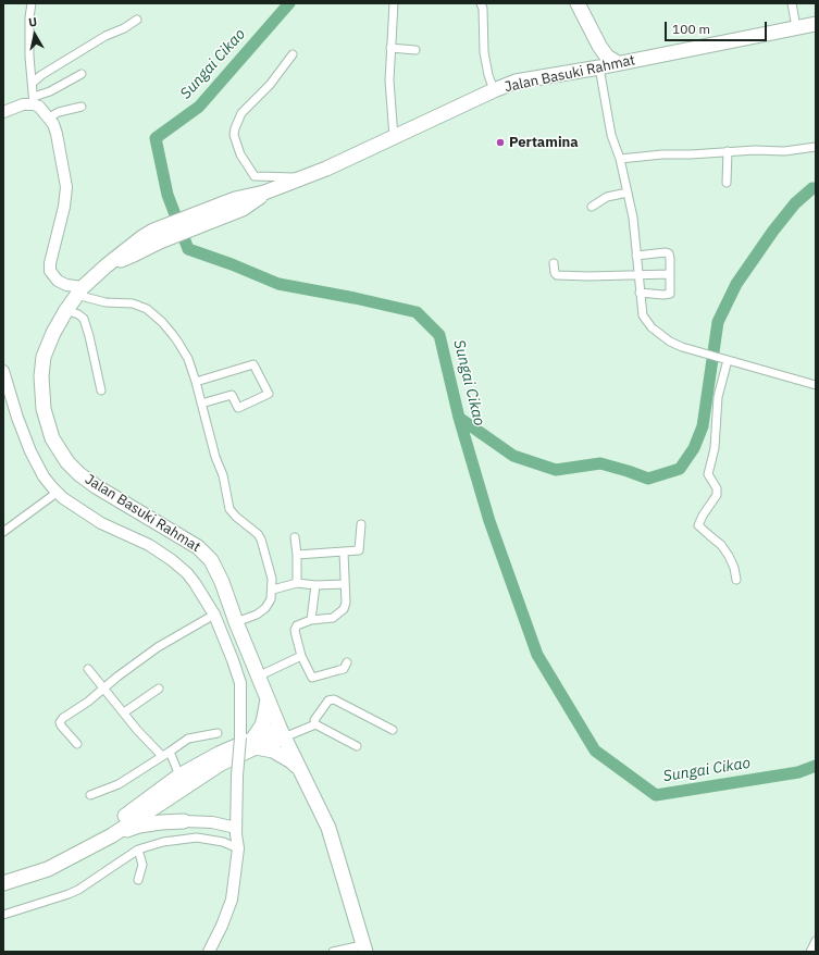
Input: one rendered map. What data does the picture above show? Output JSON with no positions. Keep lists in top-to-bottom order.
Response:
{
  "streets": {
    "highway": ["Jalan Basuki Rahmat"]
  },
  "water": ["Sungai Cikao"],
  "places": ["Pertamina"],
  "scale_bar": "100 m",
  "north": "top"
}
